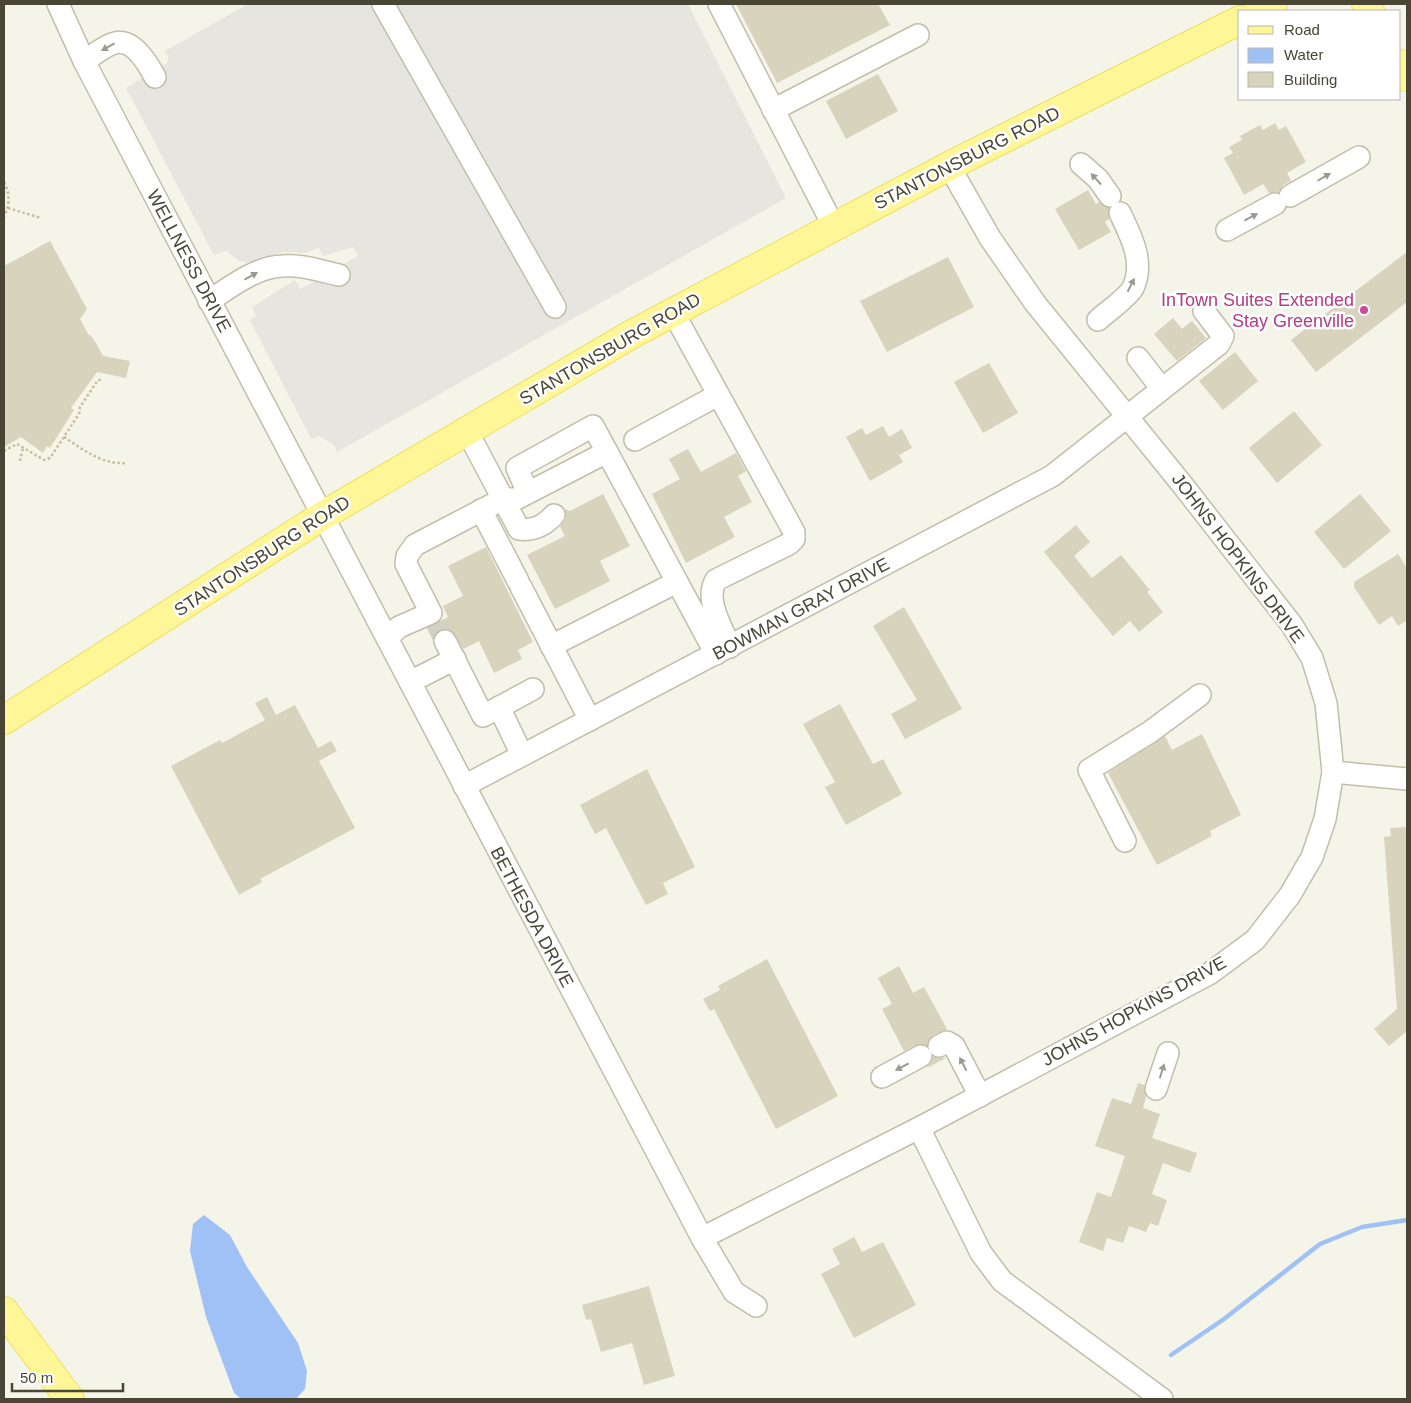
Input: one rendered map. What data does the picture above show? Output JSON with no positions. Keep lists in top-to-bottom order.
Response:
{
  "streets": {
    "main road": ["STANTONSBURG ROAD"],
    "street": [
      "WELLNESS DRIVE",
      "JOHNS HOPKINS DRIVE",
      "BOWMAN GRAY DRIVE",
      "BETHESDA DRIVE"
    ]
  },
  "crossings": [
    ["STANTONSBURG ROAD", "WELLNESS DRIVE"],
    ["STANTONSBURG ROAD", "JOHNS HOPKINS DRIVE"],
    ["STANTONSBURG ROAD", "BETHESDA DRIVE"],
    ["WELLNESS DRIVE", "BETHESDA DRIVE"],
    ["JOHNS HOPKINS DRIVE", "BOWMAN GRAY DRIVE"],
    ["JOHNS HOPKINS DRIVE", "BETHESDA DRIVE"],
    ["BOWMAN GRAY DRIVE", "BETHESDA DRIVE"]
  ],
  "places": ["InTown Suites Extended Stay Greenville"],
  "legend": ["Road", "Water", "Building"],
  "scale_bar": "50 m"
}
